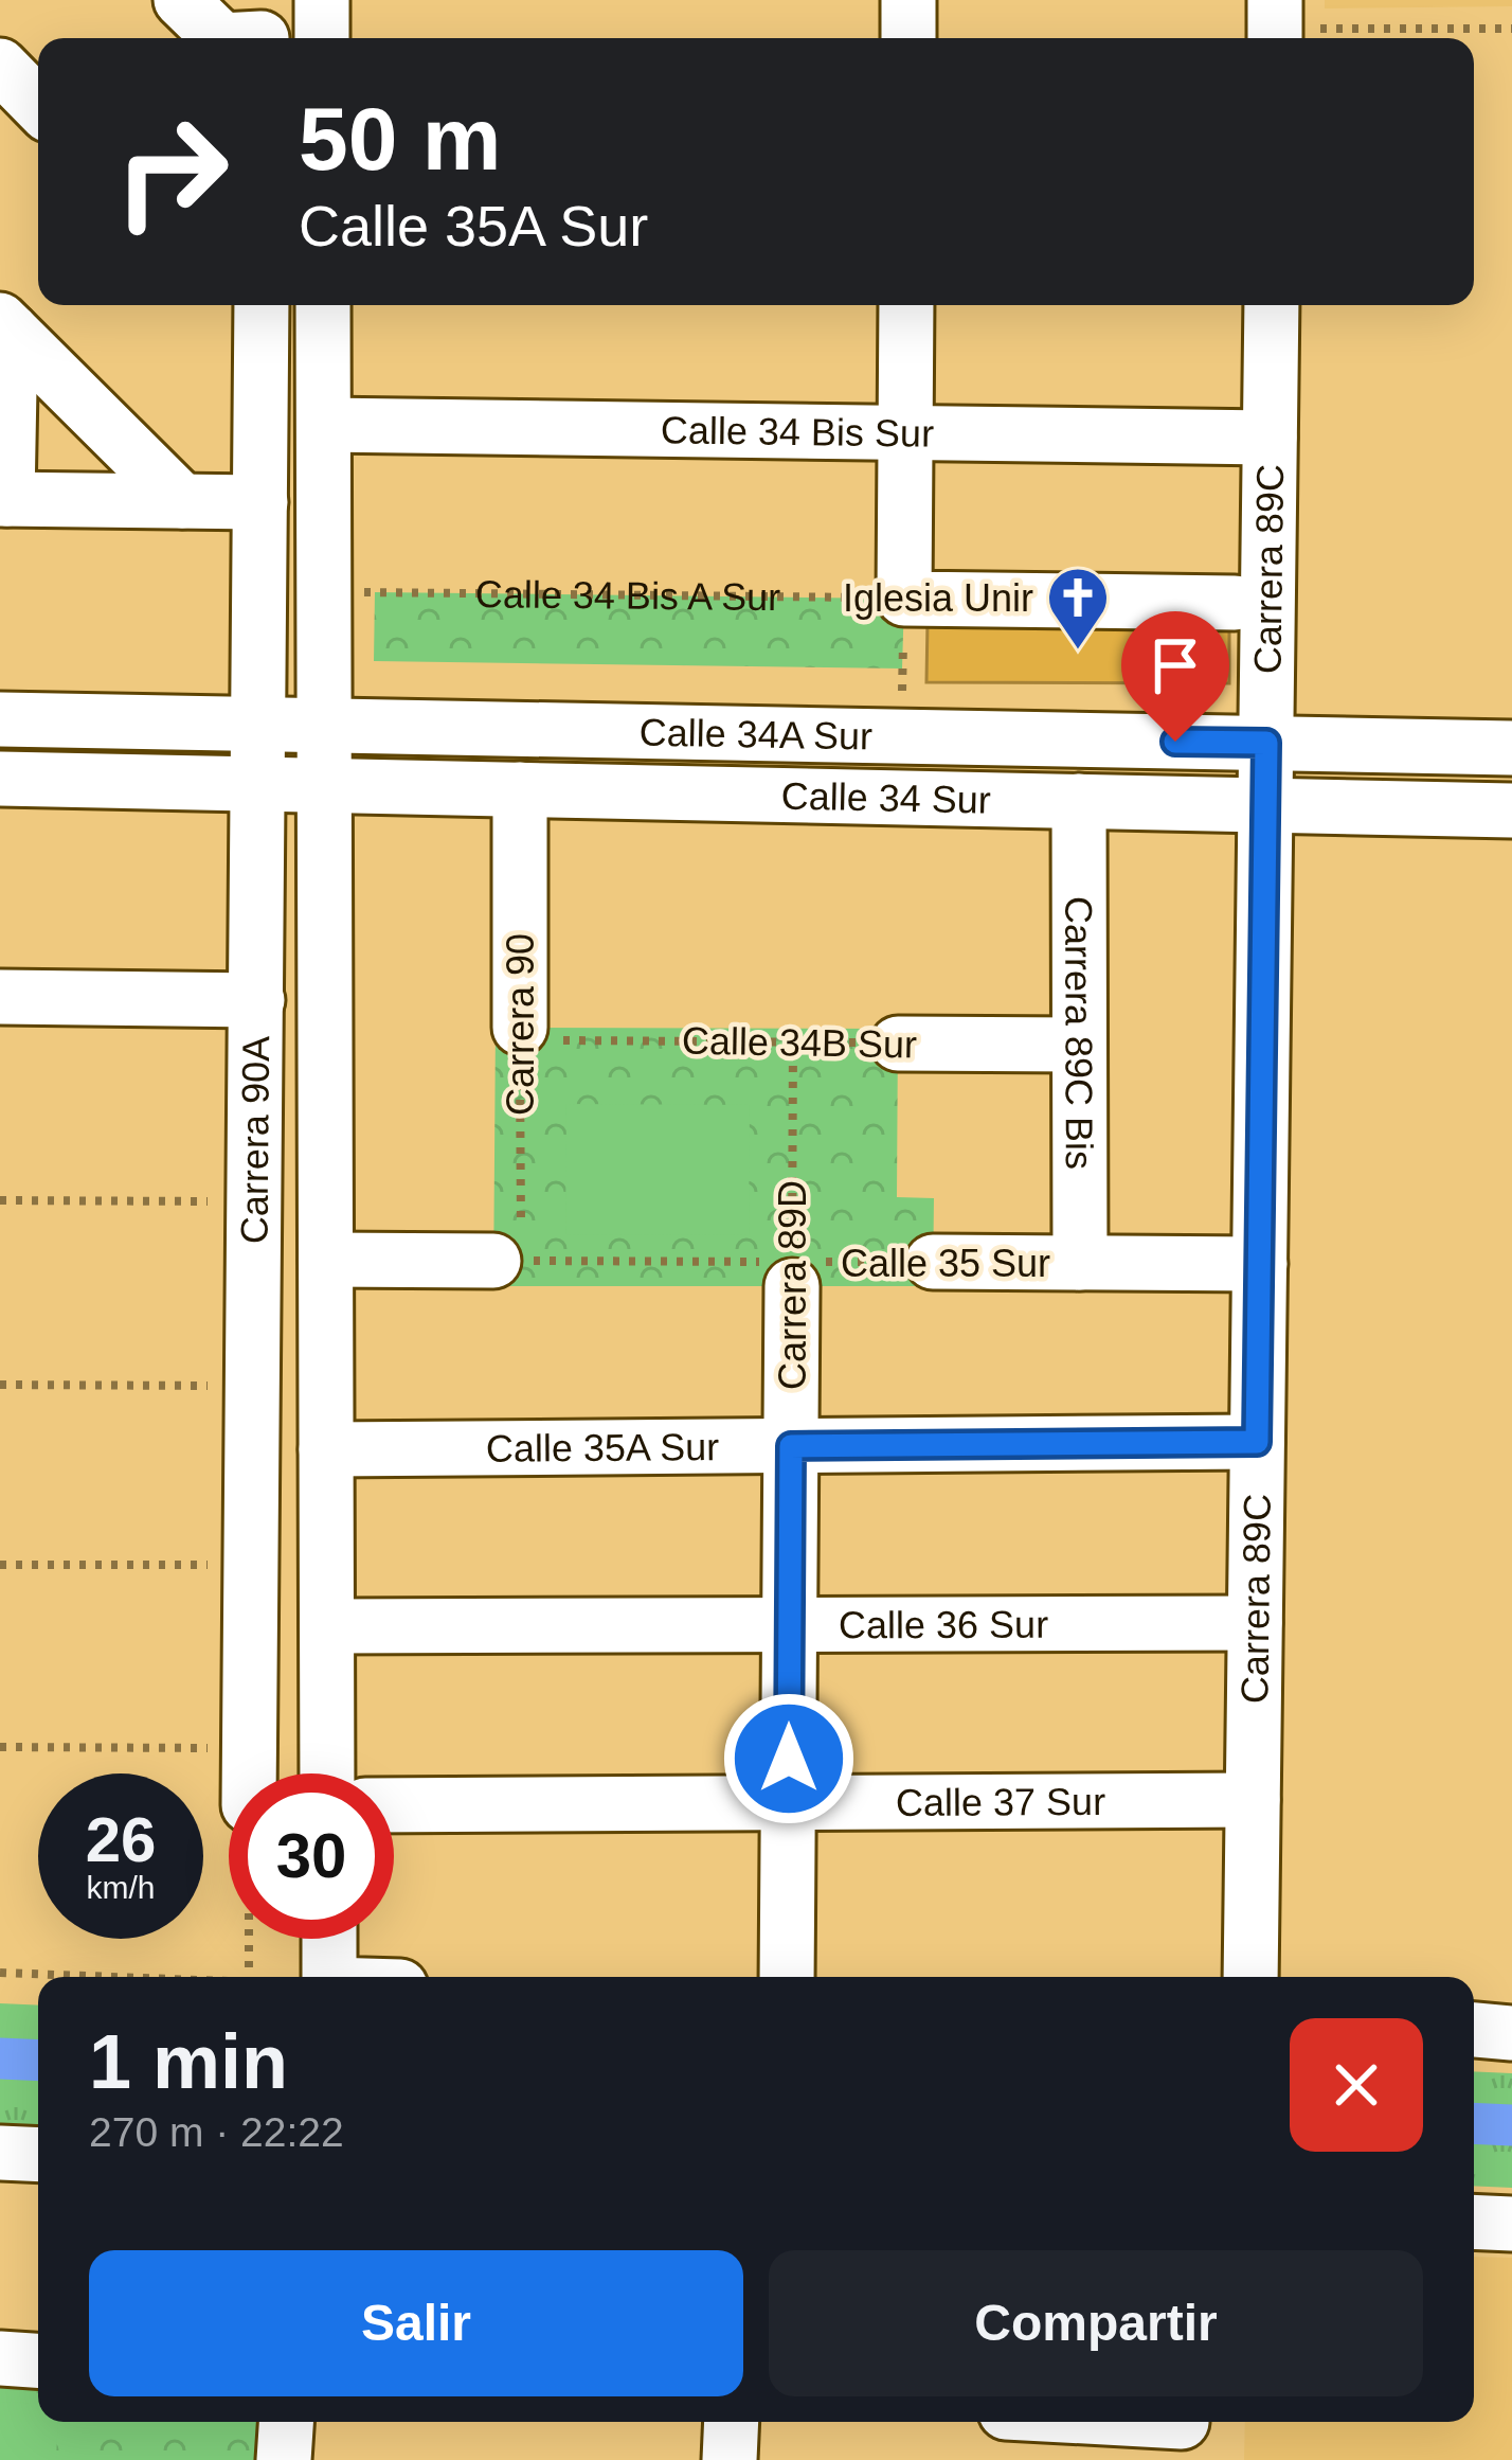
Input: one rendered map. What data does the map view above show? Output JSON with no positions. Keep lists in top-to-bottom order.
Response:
{
  "streets": {
    "street": [
      "Calle 34 Bis Sur",
      "Carrera 89C",
      "Calle 34A Sur",
      "Calle 34 Sur",
      "Carrera 90",
      "Carrera 89C Bis",
      "Calle 34B Sur",
      "Carrera 90A",
      "Calle 35 Sur",
      "Carrera 89D",
      "Calle 35A Sur",
      "Calle 36 Sur",
      "Calle 37 Sur"
    ],
    "path": ["Calle 34 Bis A Sur"]
  },
  "crossings": [
    ["Calle 34 Bis Sur", "Carrera 89C"],
    ["Calle 34 Bis Sur", "Carrera 90A"],
    ["Carrera 89C", "Calle 34A Sur"],
    ["Carrera 89C", "Calle 34 Sur"],
    ["Carrera 89C", "Calle 35 Sur"],
    ["Carrera 89C", "Calle 35A Sur"],
    ["Carrera 89C", "Calle 36 Sur"],
    ["Carrera 89C", "Calle 37 Sur"],
    ["Calle 34 Bis A Sur", "Carrera 90A"],
    ["Calle 34A Sur", "Carrera 90A"],
    ["Calle 34 Sur", "Carrera 90"],
    ["Calle 34 Sur", "Carrera 89C Bis"],
    ["Calle 34 Sur", "Carrera 90A"],
    ["Carrera 90", "Calle 34B Sur"],
    ["Carrera 90", "Calle 35 Sur"],
    ["Carrera 89C Bis", "Calle 34B Sur"],
    ["Carrera 89C Bis", "Calle 35 Sur"],
    ["Calle 34B Sur", "Carrera 89D"],
    ["Carrera 90A", "Calle 35A Sur"],
    ["Carrera 90A", "Calle 36 Sur"],
    ["Calle 35 Sur", "Carrera 89D"],
    ["Carrera 89D", "Calle 35A Sur"],
    ["Carrera 89D", "Calle 36 Sur"],
    ["Carrera 89D", "Calle 37 Sur"]
  ],
  "places": {
    "church": ["Iglesia Unir"]
  },
  "page": {
    "turn": ["50 m", "Calle 35A Sur"],
    "speed": "26 km/h",
    "limit": "30",
    "heading": ["1 min", "270 m · 22:22"],
    "buttons": ["Salir", "Compartir"]
  }
}
